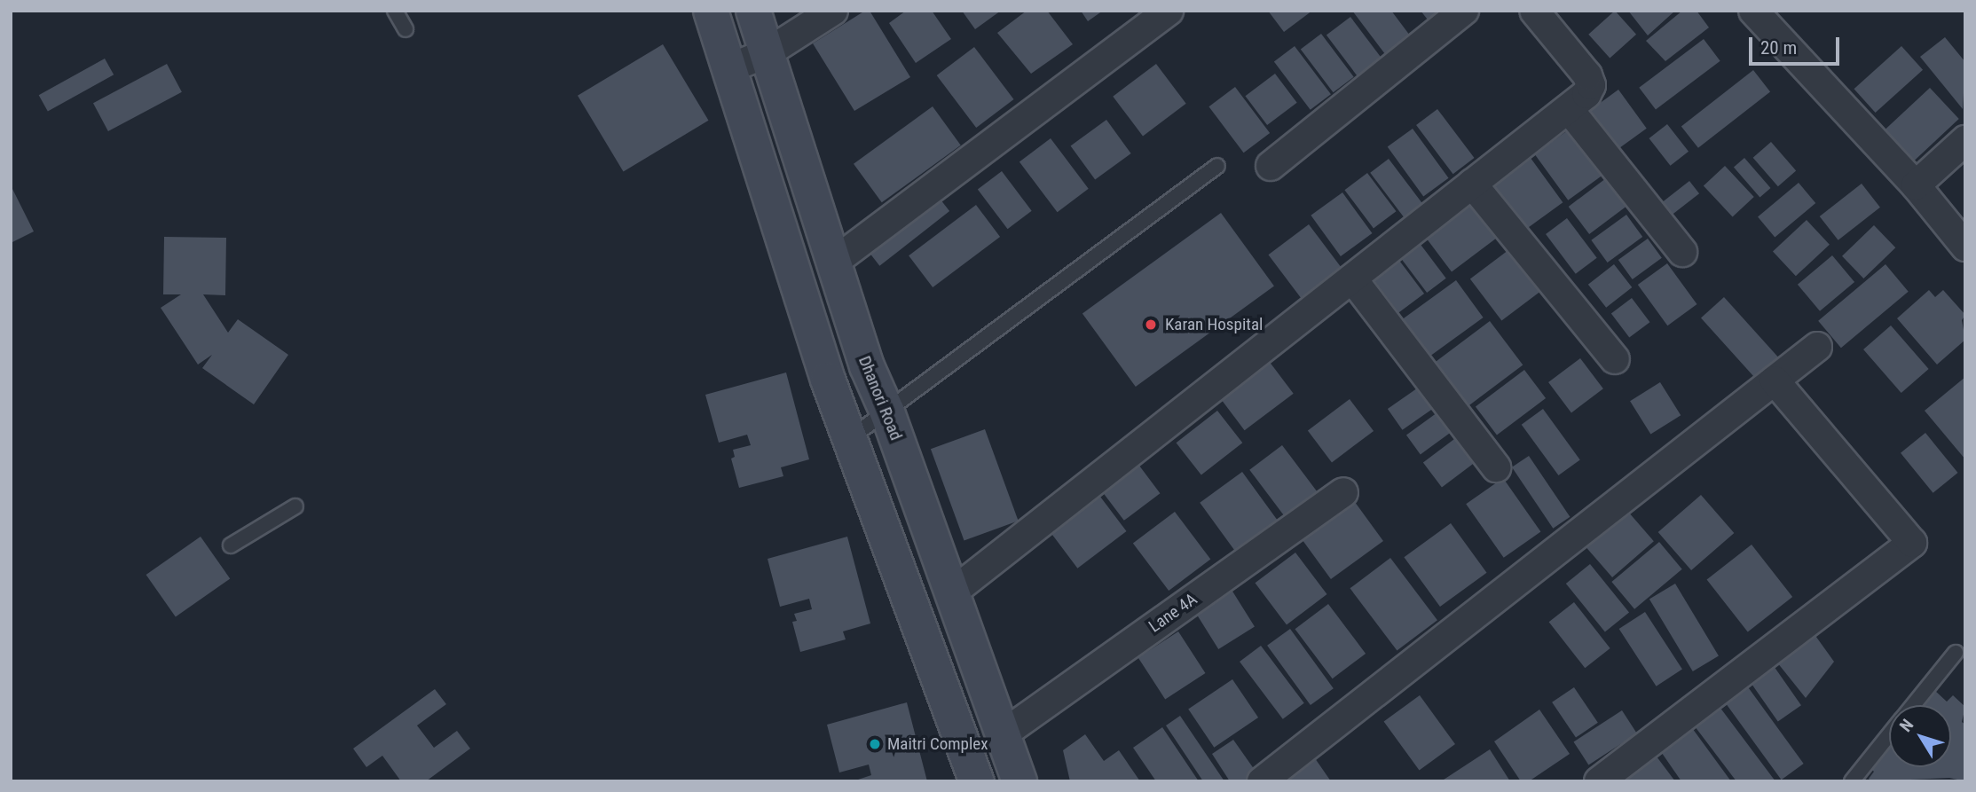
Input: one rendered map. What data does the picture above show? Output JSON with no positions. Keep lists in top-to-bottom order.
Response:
{
  "streets": {
    "main road": ["Dhanori Road"],
    "street": ["Lane 4A"]
  },
  "crossings": [
    ["Dhanori Road", "Lane 4A"]
  ],
  "places": ["Karan Hospital", "Maitri Complex"],
  "scale_bar": "20 m",
  "north": "top left"
}
